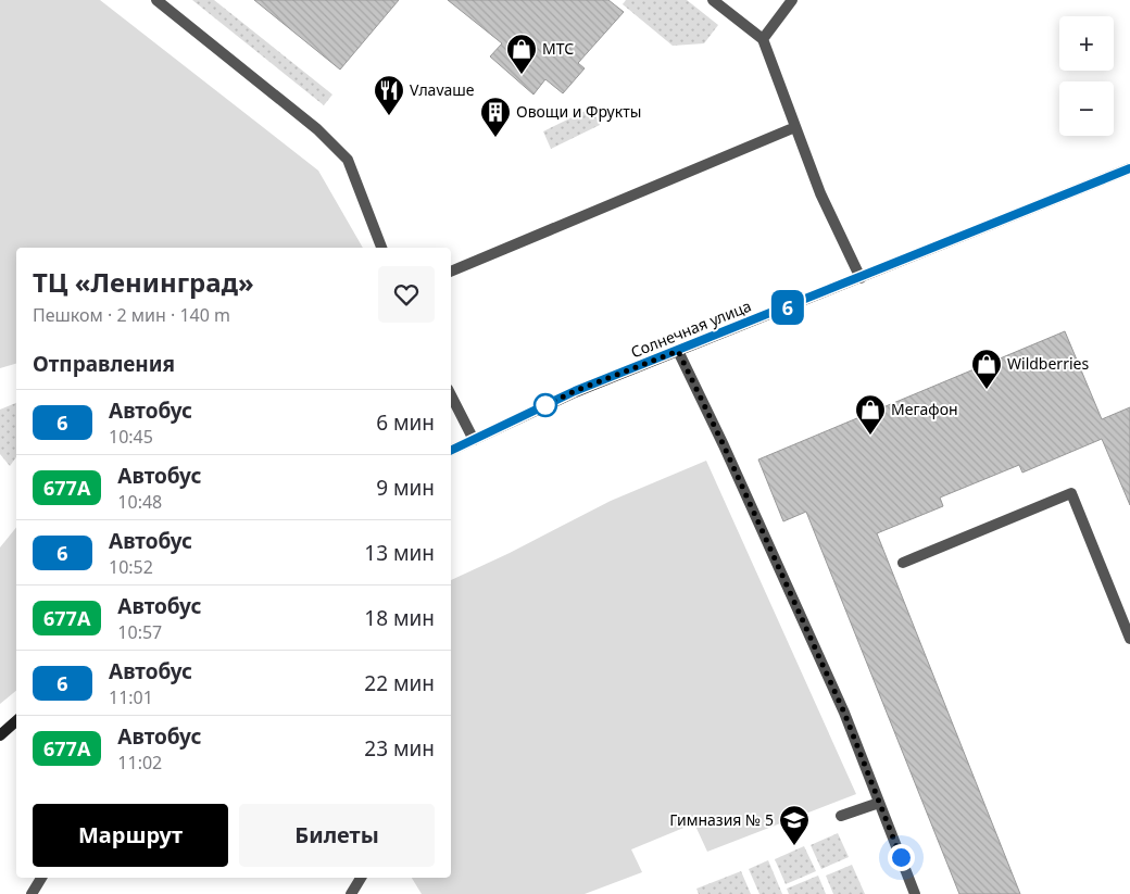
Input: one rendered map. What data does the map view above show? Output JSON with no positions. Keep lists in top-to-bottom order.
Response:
{
  "streets": {
    "street": ["Солнечная улица"]
  },
  "places": {
    "shop": ["МТС", "Wildberries", "Мегафон"],
    "restaurant": ["Vлаvаше"],
    "building": ["Овощи и Фрукты"],
    "school or university": ["Гимназия № 5"]
  },
  "lines": ["bus line 6"],
  "page": {
    "on_map": "6",
    "map_buttons": ["+", "−"],
    "heading": [
      ["ТЦ «Ленинград»", "Пешком · 2 мин · 140 m"],
      "Отправления"
    ],
    "list": [
      {
        "mark": "6",
        "name": "Автобус",
        "note": "10:45",
        "value": "6 мин"
      },
      {
        "mark": "677А",
        "name": "Автобус",
        "note": "10:48",
        "value": "9 мин"
      },
      {
        "mark": "6",
        "name": "Автобус",
        "note": "10:52",
        "value": "13 мин"
      },
      {
        "mark": "677А",
        "name": "Автобус",
        "note": "10:57",
        "value": "18 мин"
      },
      {
        "mark": "6",
        "name": "Автобус",
        "note": "11:01",
        "value": "22 мин"
      },
      {
        "mark": "677А",
        "name": "Автобус",
        "note": "11:02",
        "value": "23 мин"
      }
    ],
    "buttons": ["Маршрут", "Билеты"]
  }
}
